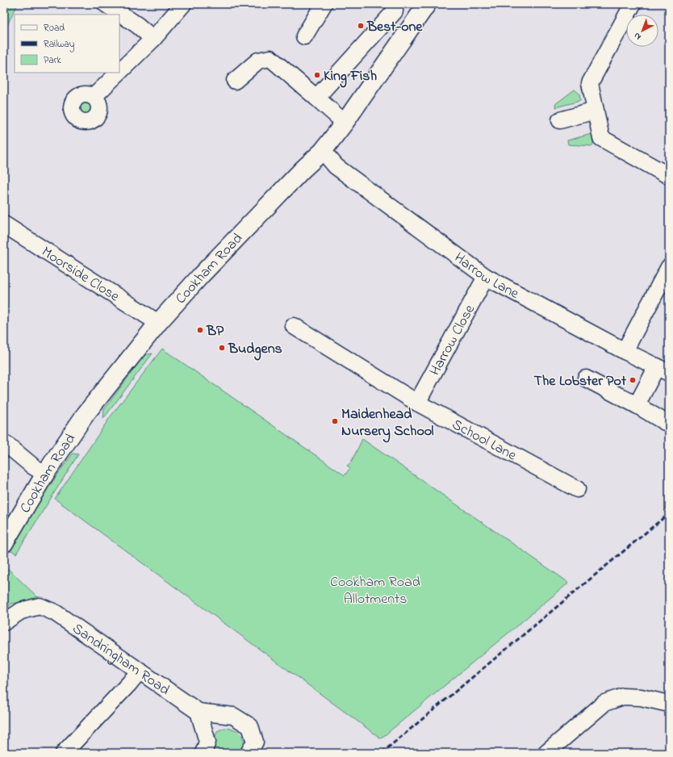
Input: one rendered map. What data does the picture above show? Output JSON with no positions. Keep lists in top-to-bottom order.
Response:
{
  "streets": {
    "main road": ["Cookham Road"],
    "street": [
      "Moorside Close",
      "Harrow Lane",
      "Harrow Close",
      "School Lane",
      "Sandringham Road"
    ]
  },
  "crossings": [
    ["Cookham Road", "Moorside Close"],
    ["Cookham Road", "Harrow Lane"],
    ["Harrow Lane", "Harrow Close"],
    ["Harrow Close", "School Lane"]
  ],
  "parks": ["Cookham Road Allotments"],
  "places": [
    "Best-one",
    "King Fish",
    "BP",
    "Budgens",
    "The Lobster Pot",
    "Maidenhead Nursery School"
  ],
  "legend": ["Road", "Railway", "Park"],
  "north": "bottom left"
}
